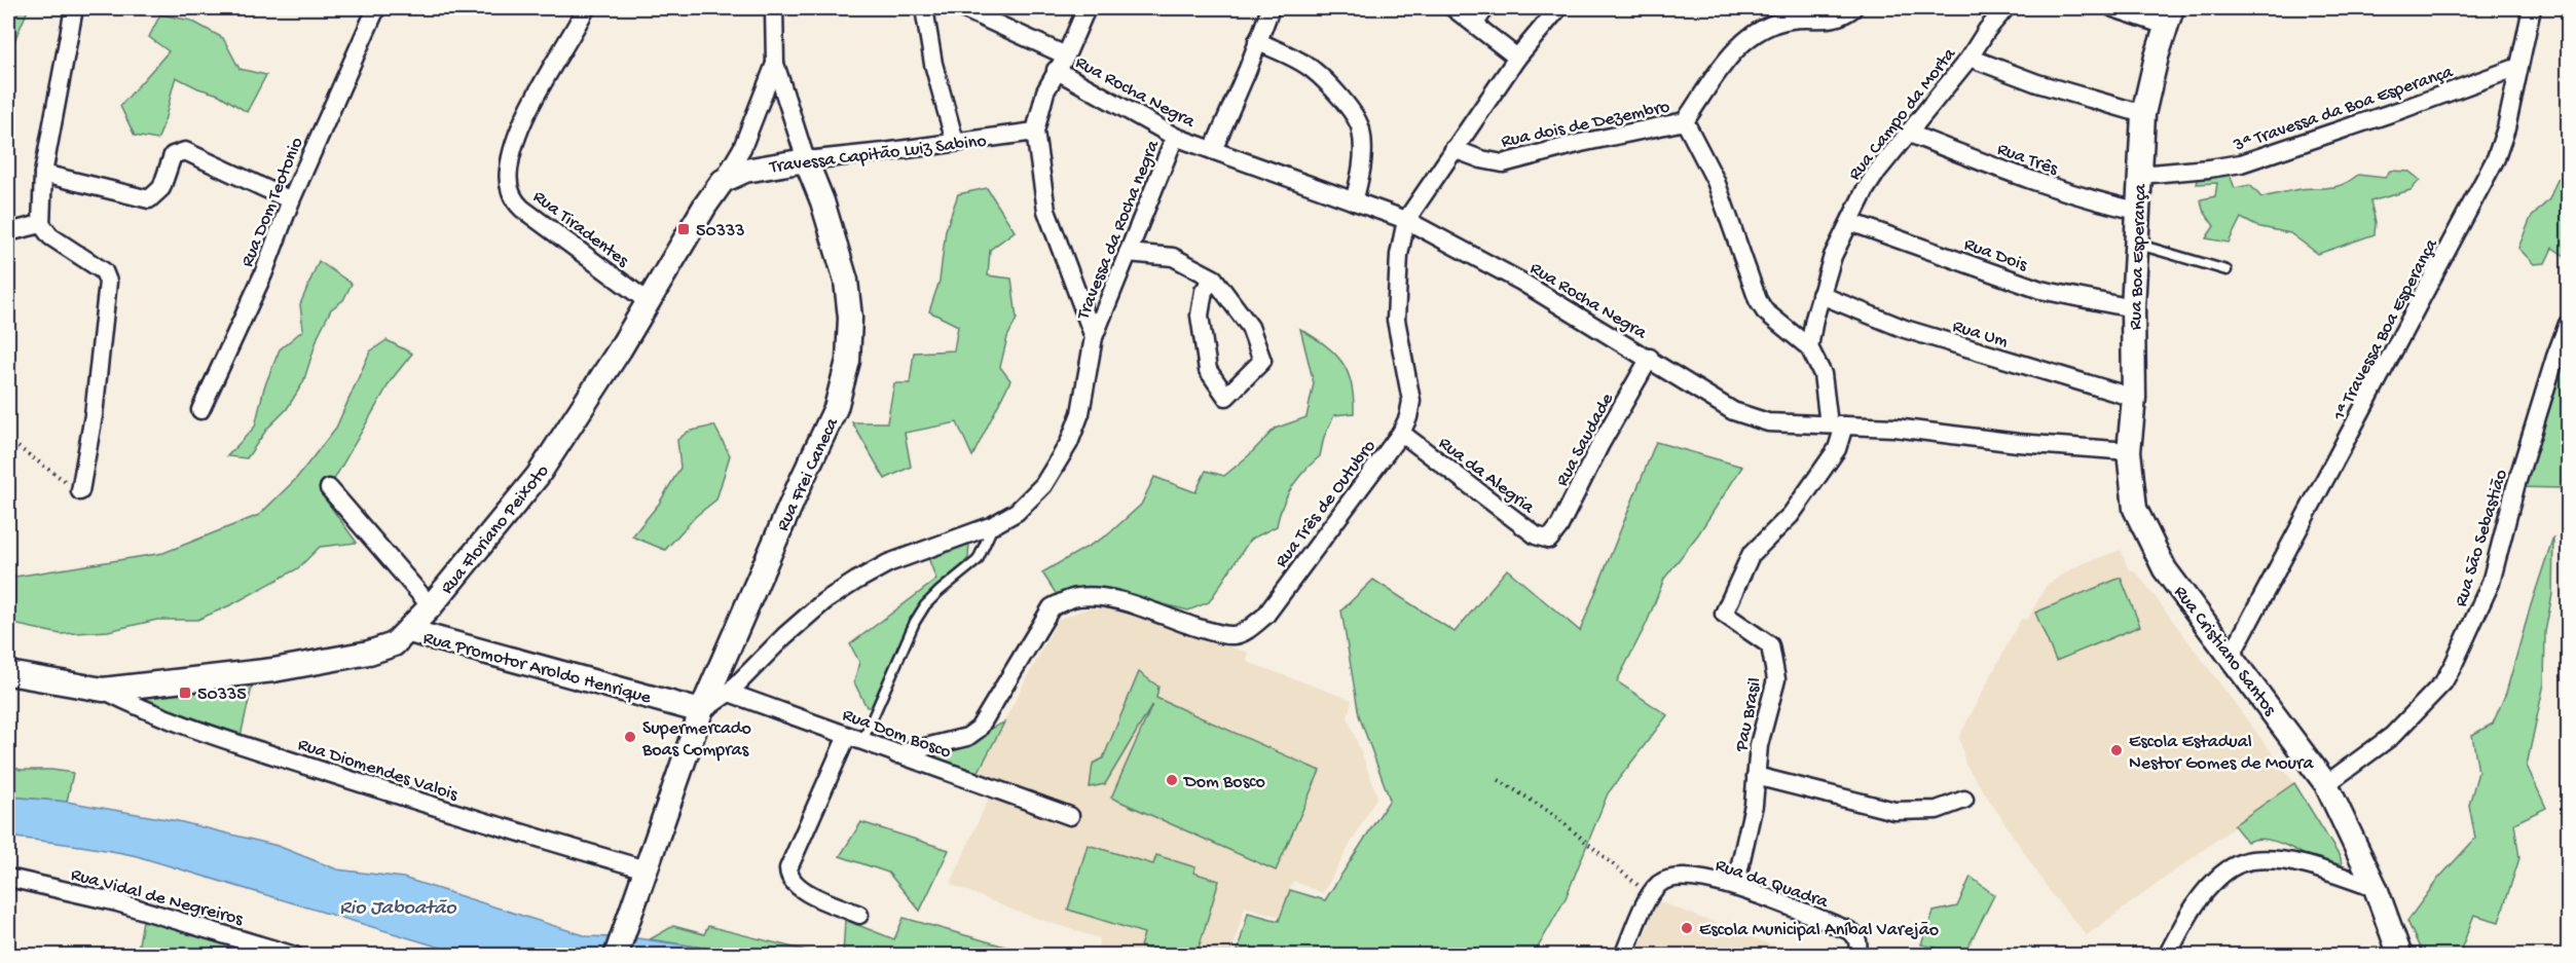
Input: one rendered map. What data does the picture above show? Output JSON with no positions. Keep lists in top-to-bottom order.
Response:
{
  "streets": {
    "street": [
      "Rua Rocha Negra",
      "3ª Travessa da Boa Esperança",
      "Rua Campo da Morta",
      "Rua dois de Dezembro",
      "Travessa Capitão Luiz Sabino",
      "Rua Três",
      "Rua Dom Teotonio",
      "Rua Tiradentes",
      "Travessa da Rocha negra",
      "Rua Dois",
      "Rua Boa Esperança",
      "1ª Travessa Boa Esperança",
      "Rua Um",
      "Rua Saudade",
      "Rua Frei Caneca",
      "Rua da Alegria",
      "Rua Três de Outubro",
      "Rua Floriano Peixoto",
      "Rua São Sebastião",
      "Rua Cristiano Santos",
      "Rua Promotor Aroldo Henrique",
      "Pau Brasil",
      "Rua Dom Bosco",
      "Rua Diomendes Valois",
      "Rua da Quadra",
      "Rua Vidal de Negreiros"
    ]
  },
  "crossings": [
    ["Rua Rocha Negra", "Travessa da Rocha negra"],
    ["Rua Rocha Negra", "Rua Boa Esperança"],
    ["Rua Rocha Negra", "Rua Saudade"],
    ["Rua Rocha Negra", "Rua Três de Outubro"],
    ["Rua Rocha Negra", "Pau Brasil"],
    ["3ª Travessa da Boa Esperança", "Rua Boa Esperança"],
    ["3ª Travessa da Boa Esperança", "1ª Travessa Boa Esperança"],
    ["Rua Campo da Morta", "Rua dois de Dezembro"],
    ["Rua Campo da Morta", "Rua Três"],
    ["Rua Campo da Morta", "Rua Dois"],
    ["Rua Campo da Morta", "Rua Um"],
    ["Rua dois de Dezembro", "Rua Três de Outubro"],
    ["Travessa Capitão Luiz Sabino", "Rua Frei Caneca"],
    ["Travessa Capitão Luiz Sabino", "Rua Floriano Peixoto"],
    ["Rua Três", "Rua Boa Esperança"],
    ["Rua Tiradentes", "Rua Floriano Peixoto"],
    ["Travessa da Rocha negra", "Rua Frei Caneca"],
    ["Travessa da Rocha negra", "Rua Dom Bosco"],
    ["Rua Dois", "Rua Boa Esperança"],
    ["Rua Boa Esperança", "Rua Um"],
    ["Rua Boa Esperança", "Rua Cristiano Santos"],
    ["1ª Travessa Boa Esperança", "Rua Cristiano Santos"],
    ["Rua Saudade", "Rua da Alegria"],
    ["Rua Frei Caneca", "Rua Floriano Peixoto"],
    ["Rua Frei Caneca", "Rua Promotor Aroldo Henrique"],
    ["Rua Frei Caneca", "Rua Dom Bosco"],
    ["Rua Frei Caneca", "Rua Diomendes Valois"],
    ["Rua da Alegria", "Rua Três de Outubro"],
    ["Rua Três de Outubro", "Rua Dom Bosco"],
    ["Rua Floriano Peixoto", "Rua Promotor Aroldo Henrique"],
    ["Rua Floriano Peixoto", "Rua Diomendes Valois"],
    ["Rua São Sebastião", "Rua Cristiano Santos"],
    ["Pau Brasil", "Rua da Quadra"]
  ],
  "water": ["Rio Jaboatão"],
  "places": {
    "transit": ["50333", "50335"],
    "other": [
      "Supermercado Boas Compras",
      "Escola Estadual Nestor Gomes de Moura",
      "Dom Bosco",
      "Escola Municipal Aníbal Varejão"
    ]
  }
}
